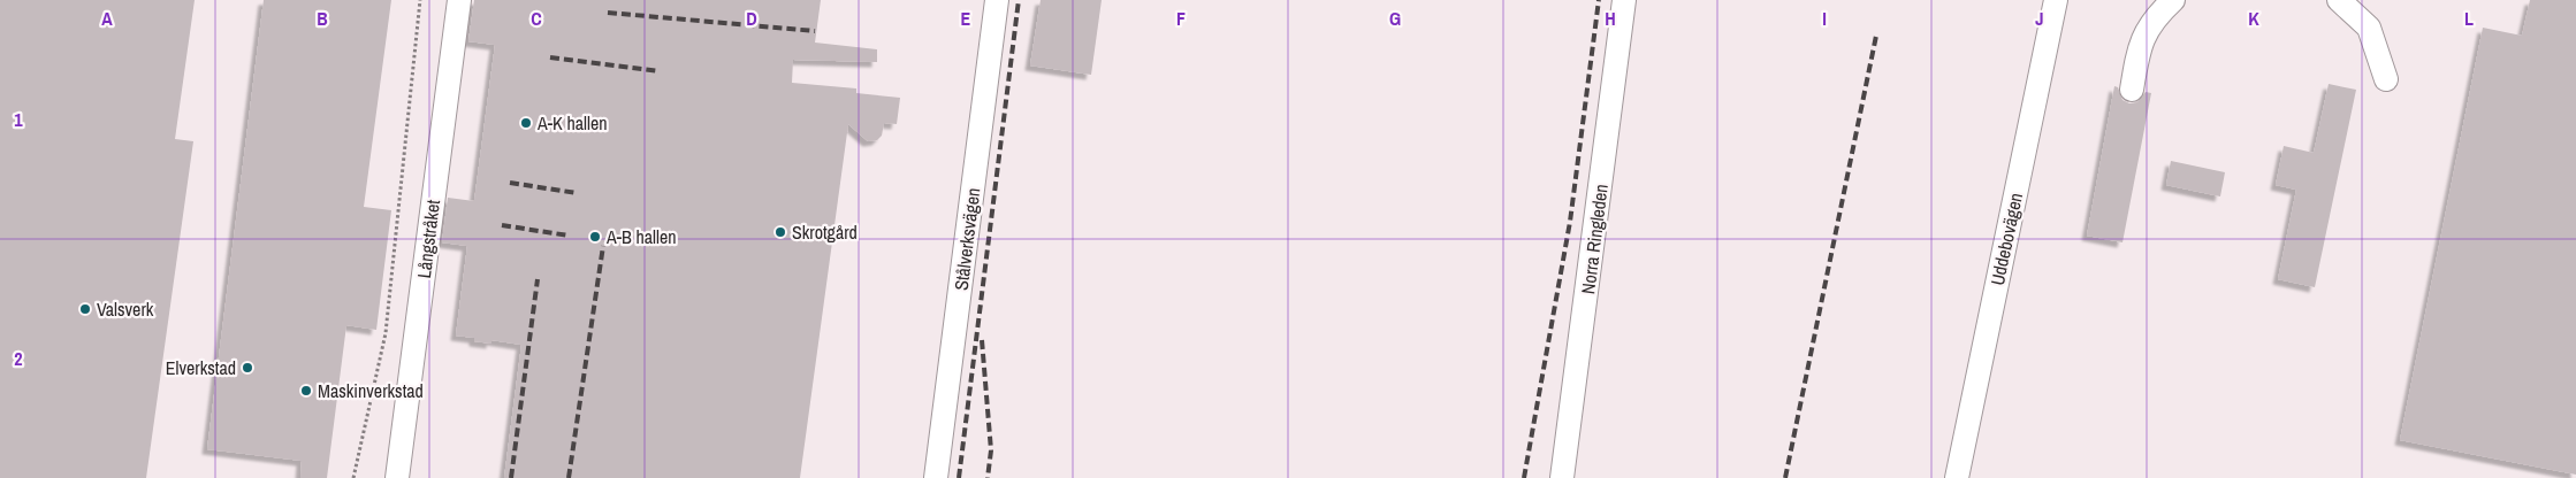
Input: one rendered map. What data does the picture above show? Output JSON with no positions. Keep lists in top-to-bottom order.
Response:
{
  "streets": {
    "street": [
      "Långstråket",
      "Stålverksvägen",
      "Norra Ringleden",
      "Uddebovägen"
    ]
  },
  "places": [
    "A-K hallen",
    "Skrotgård",
    "A-B hallen",
    "Valsverk",
    "Elverkstad",
    "Maskinverkstad"
  ],
  "grid": {
    "columns": [
      "A",
      "B",
      "C",
      "D",
      "E",
      "F",
      "G",
      "H",
      "I",
      "J",
      "K",
      "L"
    ],
    "rows": ["1", "2"]
  }
}
